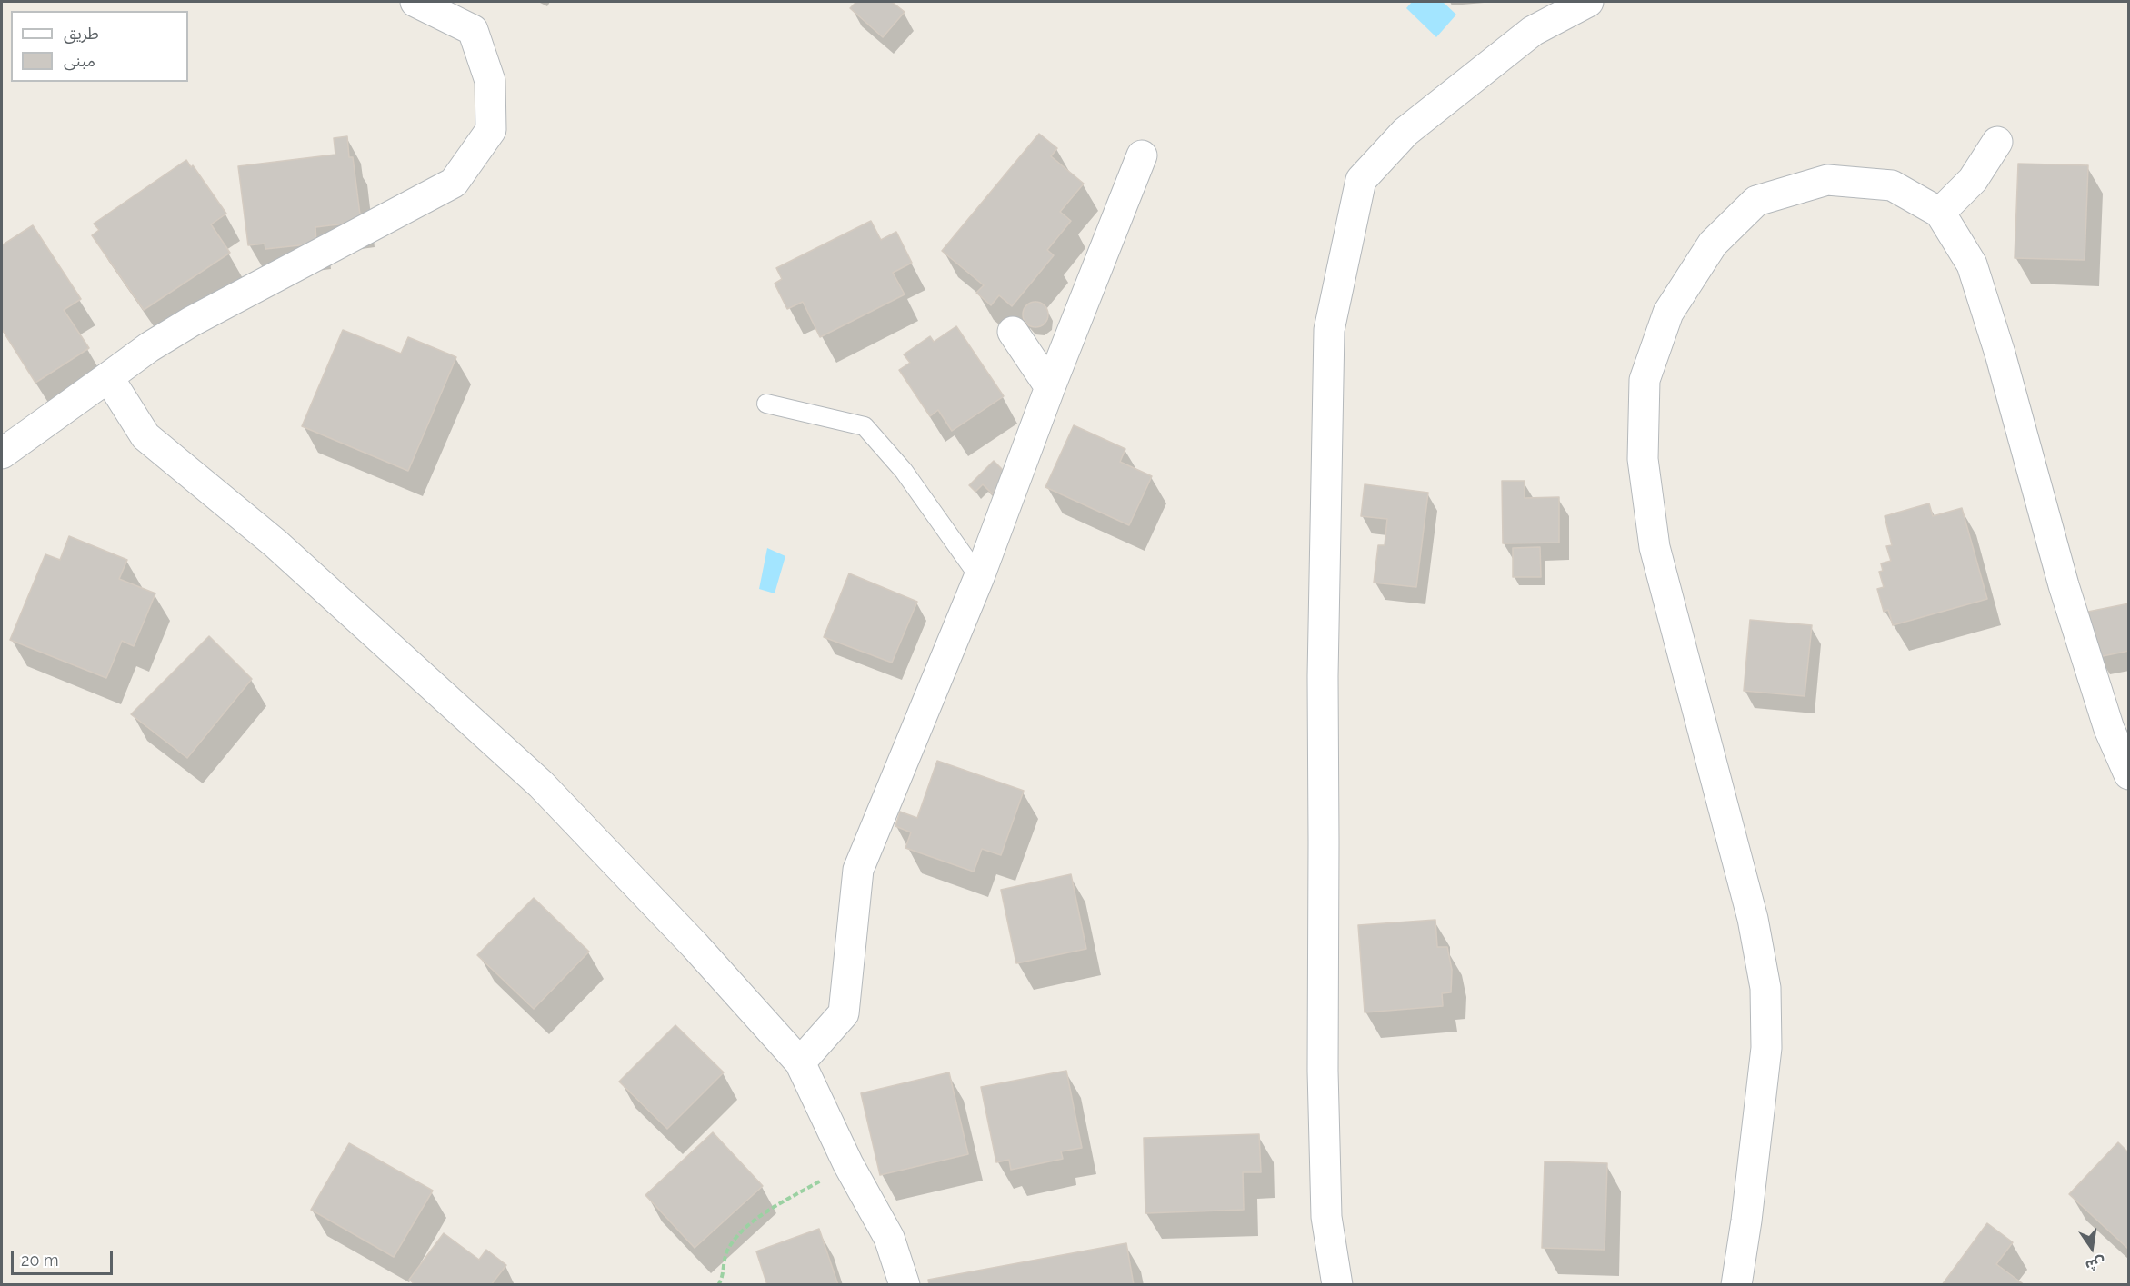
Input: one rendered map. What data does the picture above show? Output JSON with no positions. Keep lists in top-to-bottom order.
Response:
{
  "legend": ["طريق", "مبنى"],
  "scale_bar": "20 m",
  "north": "bottom"
}
